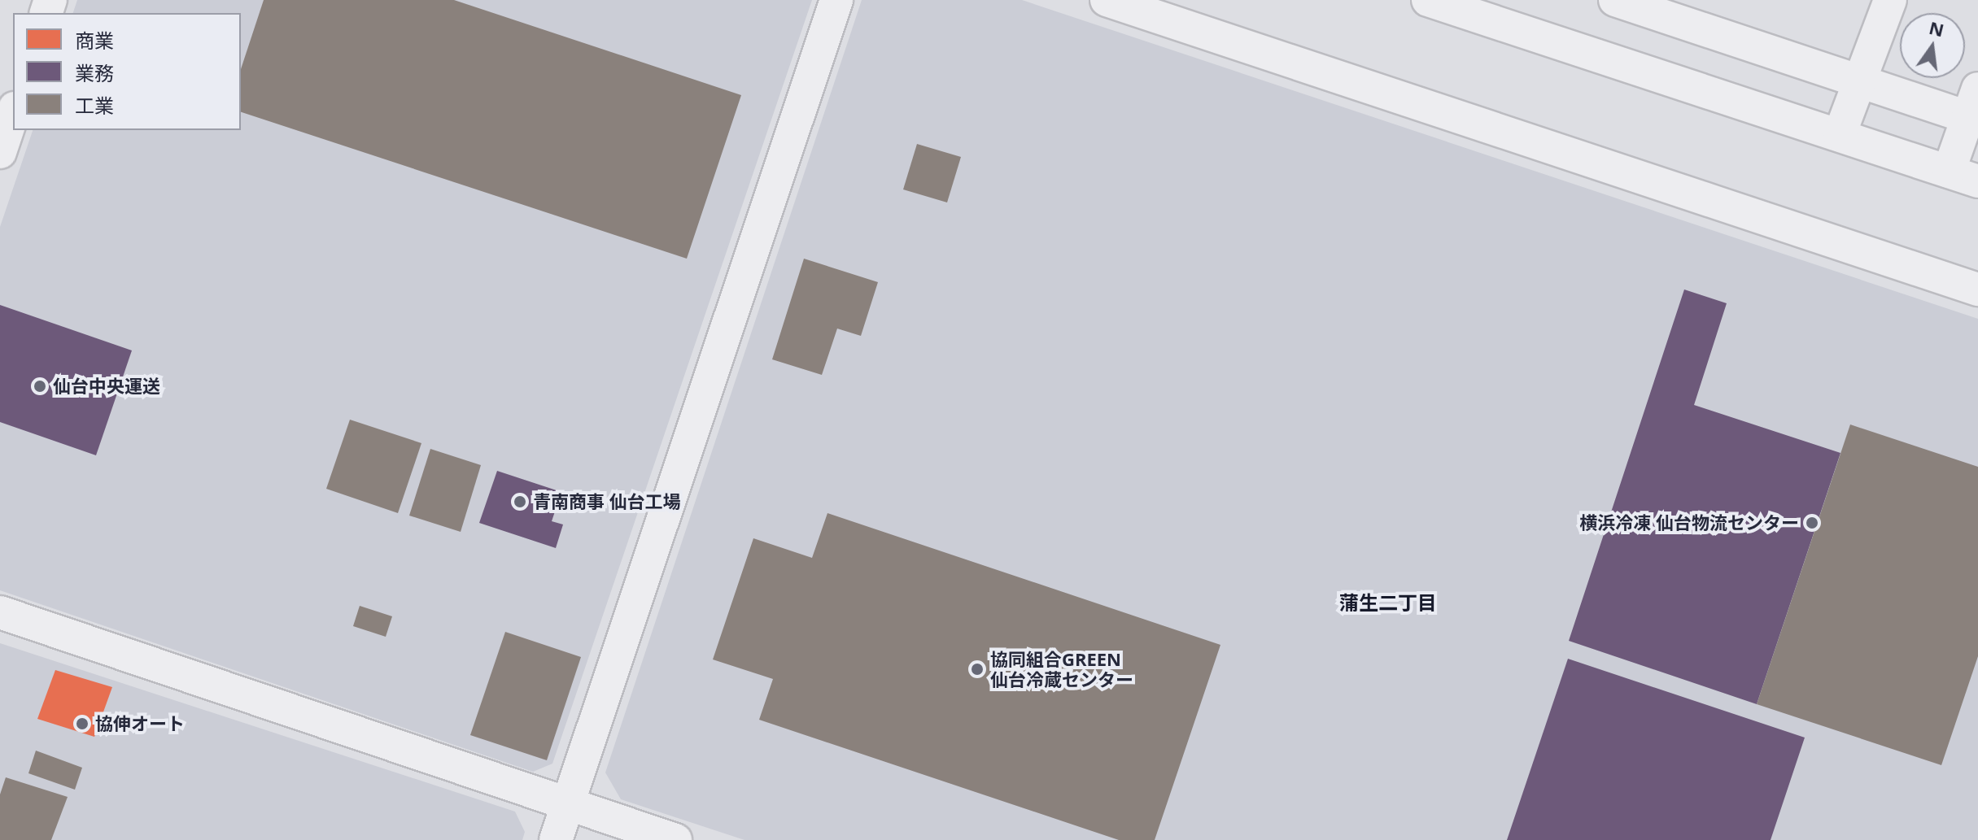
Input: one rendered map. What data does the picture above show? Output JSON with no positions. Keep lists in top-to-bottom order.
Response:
{
  "districts": ["蒲生二丁目"],
  "places": [
    "仙台中央運送",
    "青南商事 仙台工場",
    "横浜冷凍 仙台物流センター",
    "協同組合GREEN 仙台冷蔵センター",
    "協伸オート"
  ],
  "legend": ["商業", "業務", "工業"],
  "north": "top"
}
